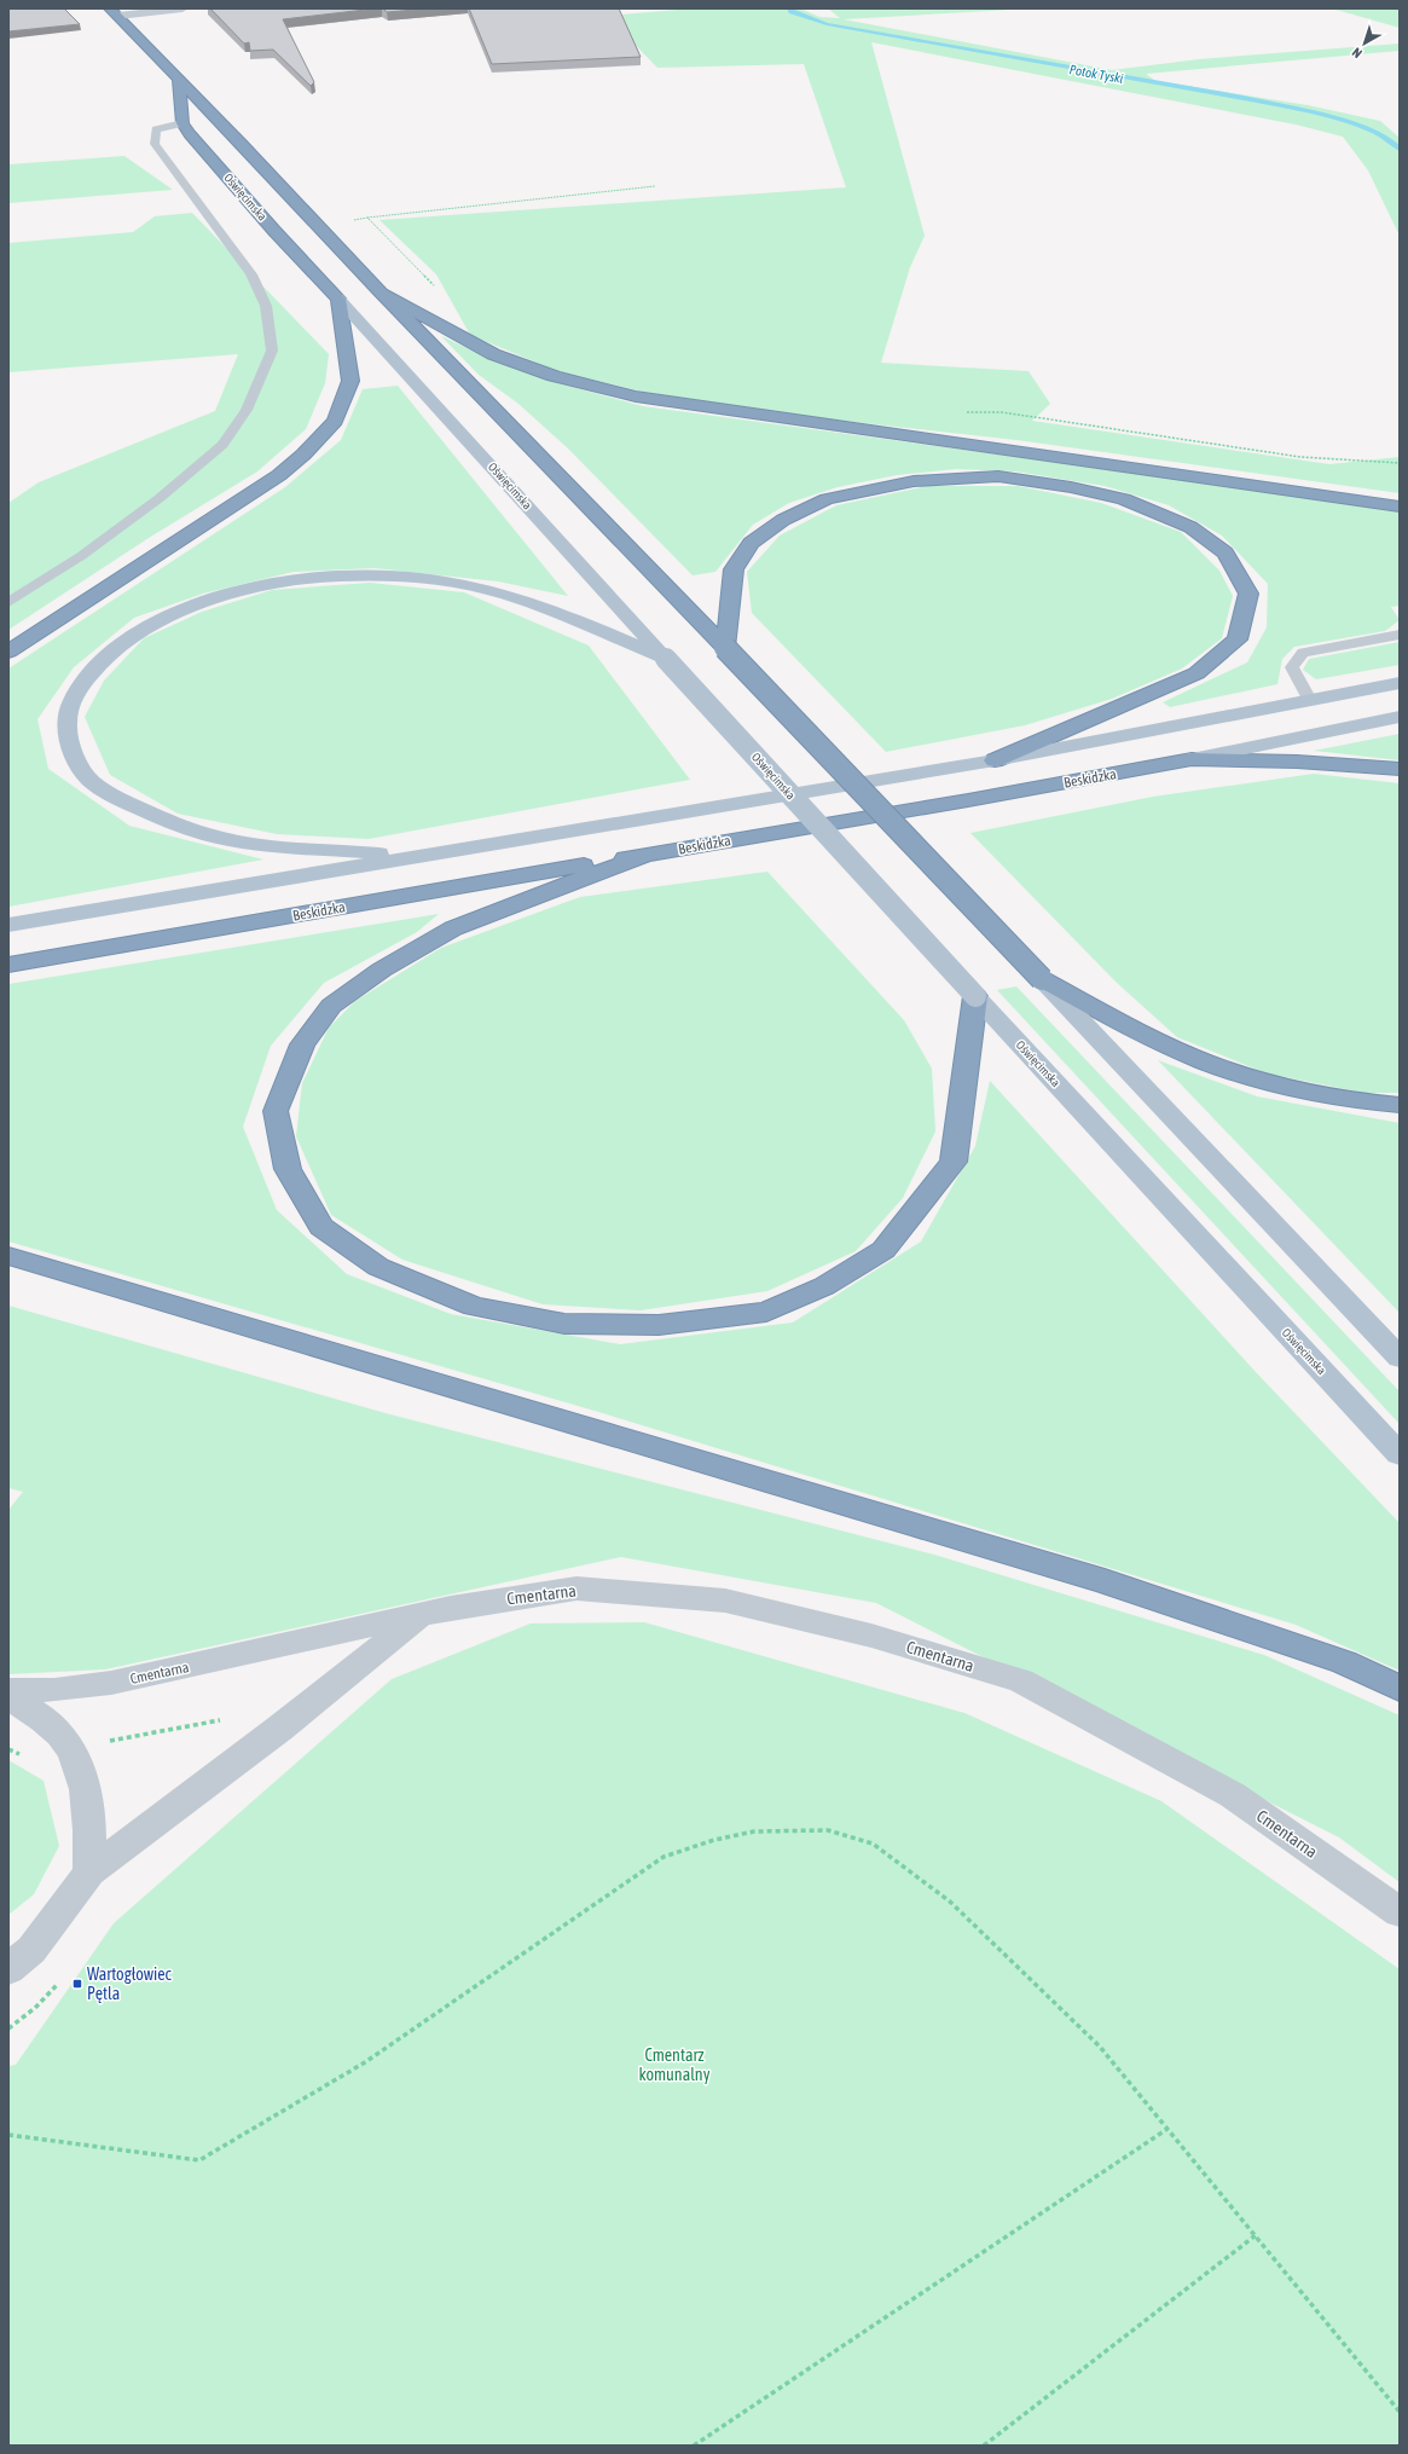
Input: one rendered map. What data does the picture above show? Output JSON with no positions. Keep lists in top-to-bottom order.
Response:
{
  "streets": {
    "highway": ["Oświęcimska", "Beskidzka"],
    "street": ["Cmentarna"]
  },
  "water": ["Potok Tyski"],
  "parks": ["Cmentarz komunalny"],
  "places": {
    "transit": ["Wartogłowiec Pętla"]
  },
  "north": "bottom left"
}
